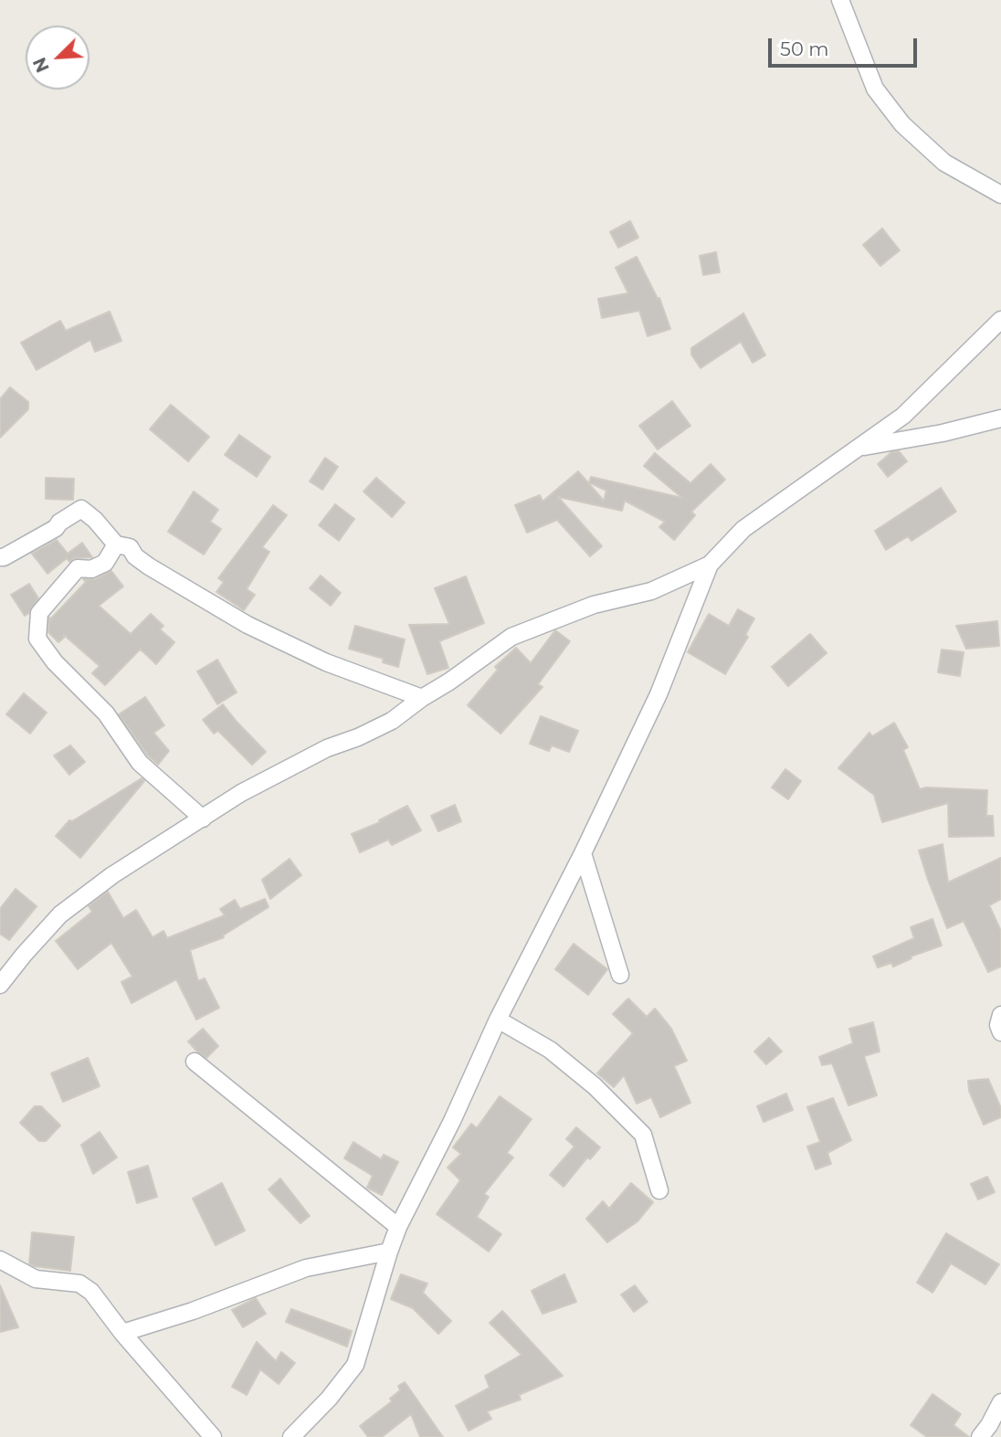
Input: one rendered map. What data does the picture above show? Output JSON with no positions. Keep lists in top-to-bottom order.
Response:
{
  "scale_bar": "50 m",
  "north": "bottom left"
}
